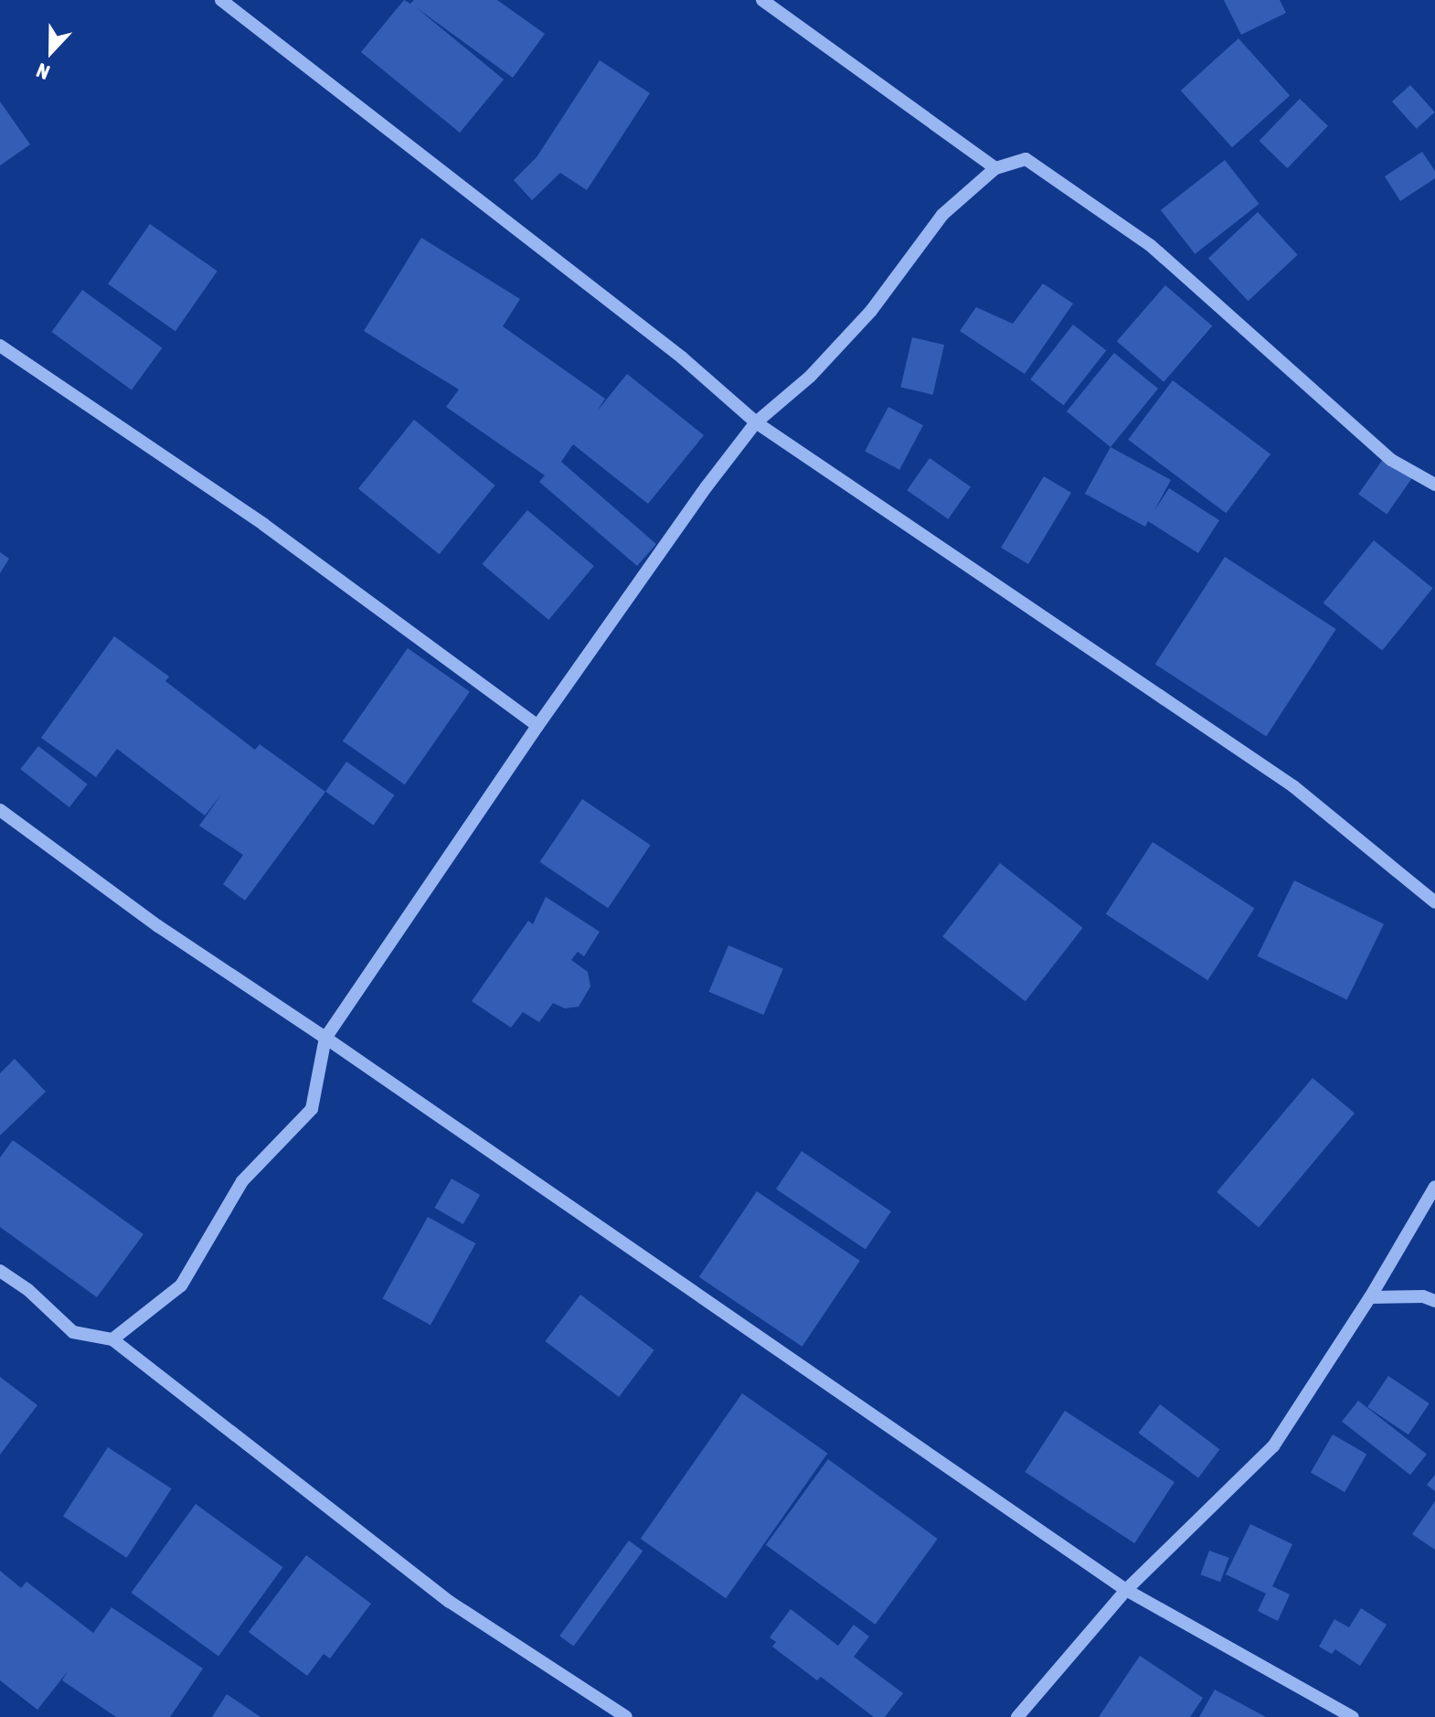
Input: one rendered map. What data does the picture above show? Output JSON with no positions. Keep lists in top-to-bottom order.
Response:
{
  "north": "bottom"
}
